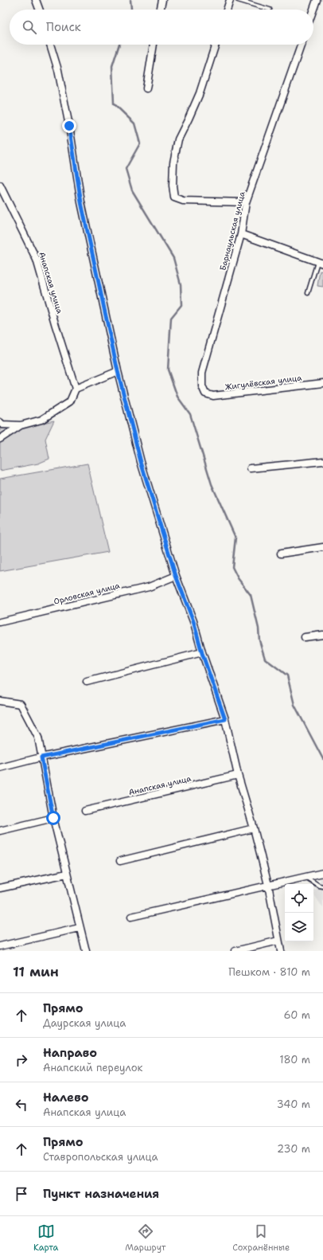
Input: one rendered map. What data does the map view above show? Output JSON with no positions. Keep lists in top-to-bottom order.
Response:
{
  "streets": {
    "street": [
      "Барнаульская улица",
      "Анапская улица",
      "Жигулёвская улица",
      "Орловская улица"
    ]
  },
  "crossings": [
    ["Барнаульская улица", "Жигулёвская улица"]
  ],
  "page": {
    "search": "Поиск",
    "heading": ["11 мин", "Пешком · 810 m"],
    "list": [
      ["Прямо", "Даурская улица", "60 m"],
      ["Направо", "Анапский переулок", "180 m"],
      ["Налево", "Анапская улица", "340 m"],
      ["Прямо", "Ставропольская улица", "230 m"],
      "Пункт назначения"
    ],
    "nav": ["Карта", "Маршрут", "Сохранённые"]
  }
}
